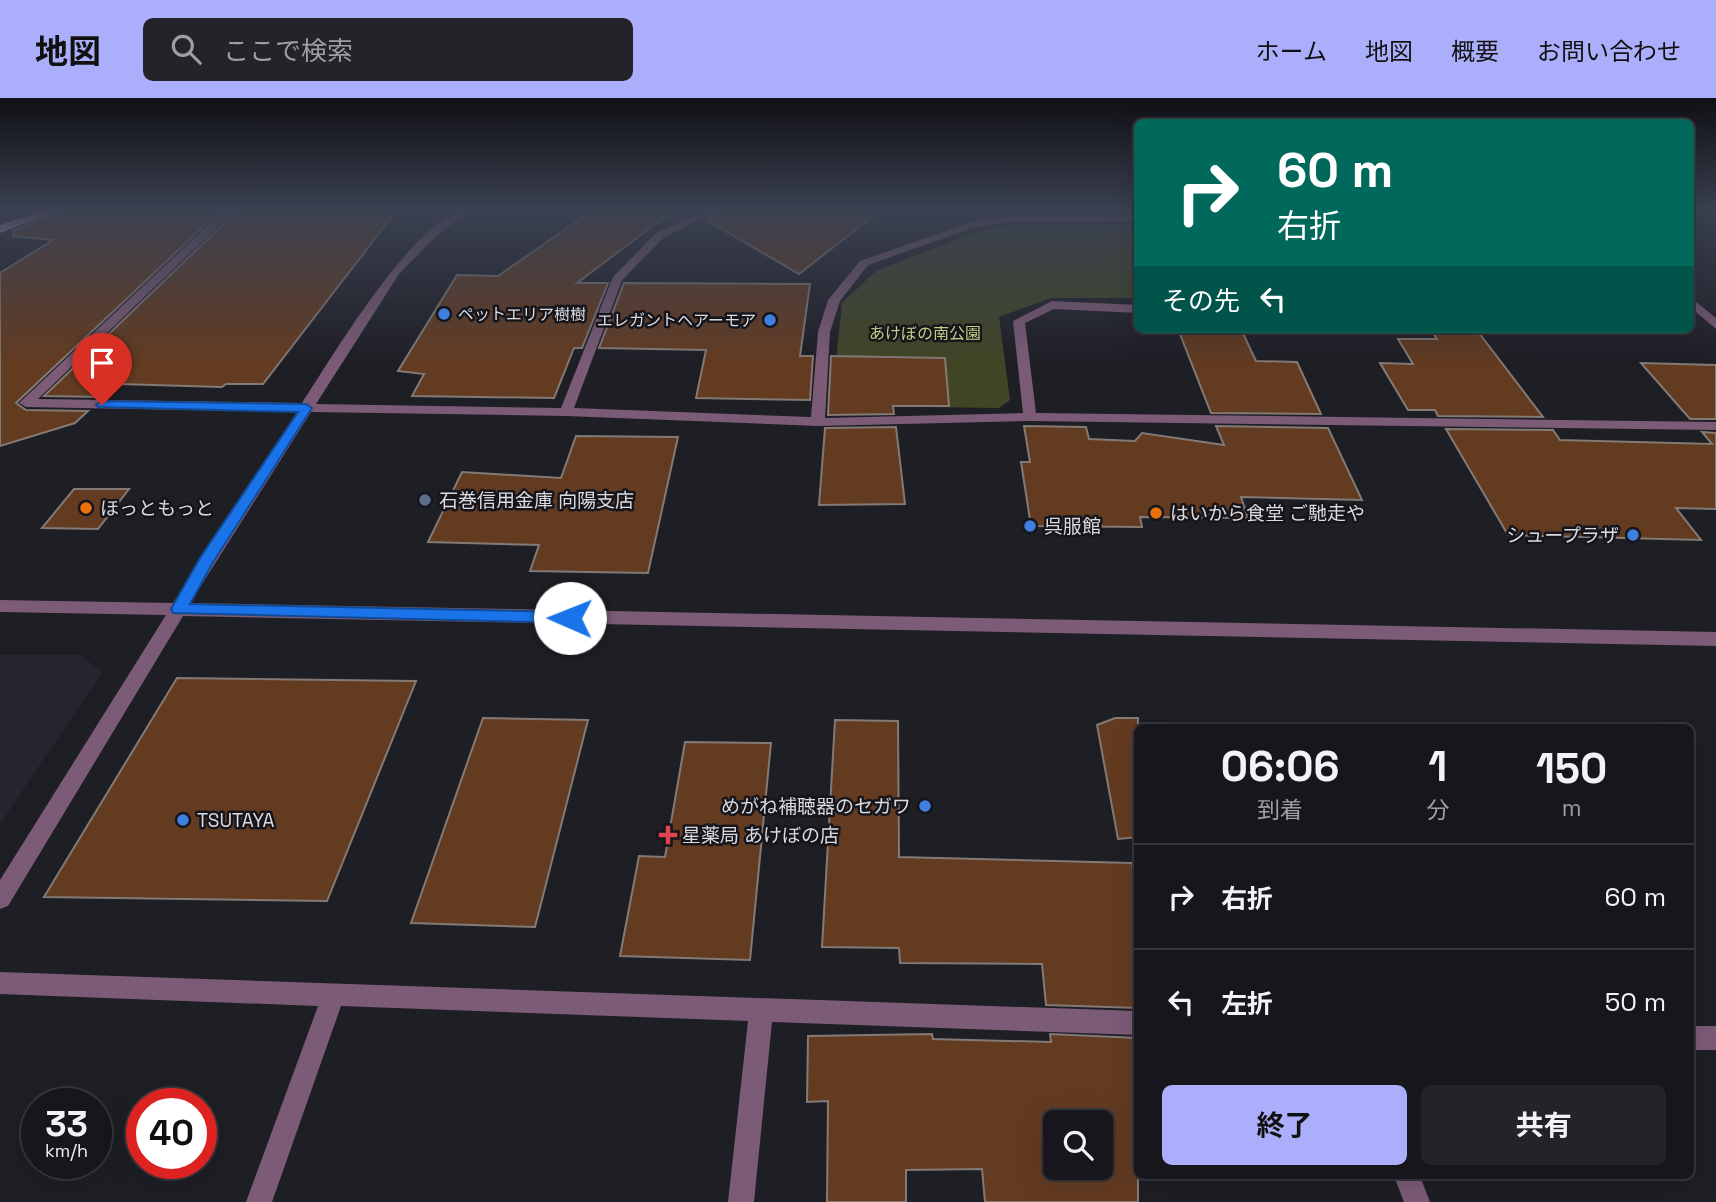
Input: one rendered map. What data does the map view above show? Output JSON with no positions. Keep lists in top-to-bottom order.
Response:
{
  "parks": ["あけぼの南公園"],
  "places": {
    "other": [
      "ペットエリア樹樹",
      "エレガントヘアーモア",
      "石巻信用金庫 向陽支店",
      "ほっともっと",
      "はいから食堂 ご馳走や",
      "呉服館",
      "シュープラザ",
      "めがね補聴器のセガワ",
      "TSUTAYA"
    ],
    "health": ["星薬局 あけぼの店"]
  },
  "page": {
    "header": "地図",
    "search": "ここで検索",
    "nav": [
      "ホーム",
      "地図",
      "概要",
      "お問い合わせ"
    ],
    "turn": ["60 m", "右折"],
    "then": "その先",
    "eta": [
      "06:06",
      "到着",
      "1",
      "分",
      "150",
      "m"
    ],
    "list": [
      {
        "name": "右折",
        "value": "60 m"
      },
      {
        "name": "左折",
        "value": "50 m"
      }
    ],
    "buttons": ["終了", "共有"],
    "speed": "33 km/h",
    "limit": "40"
  }
}
